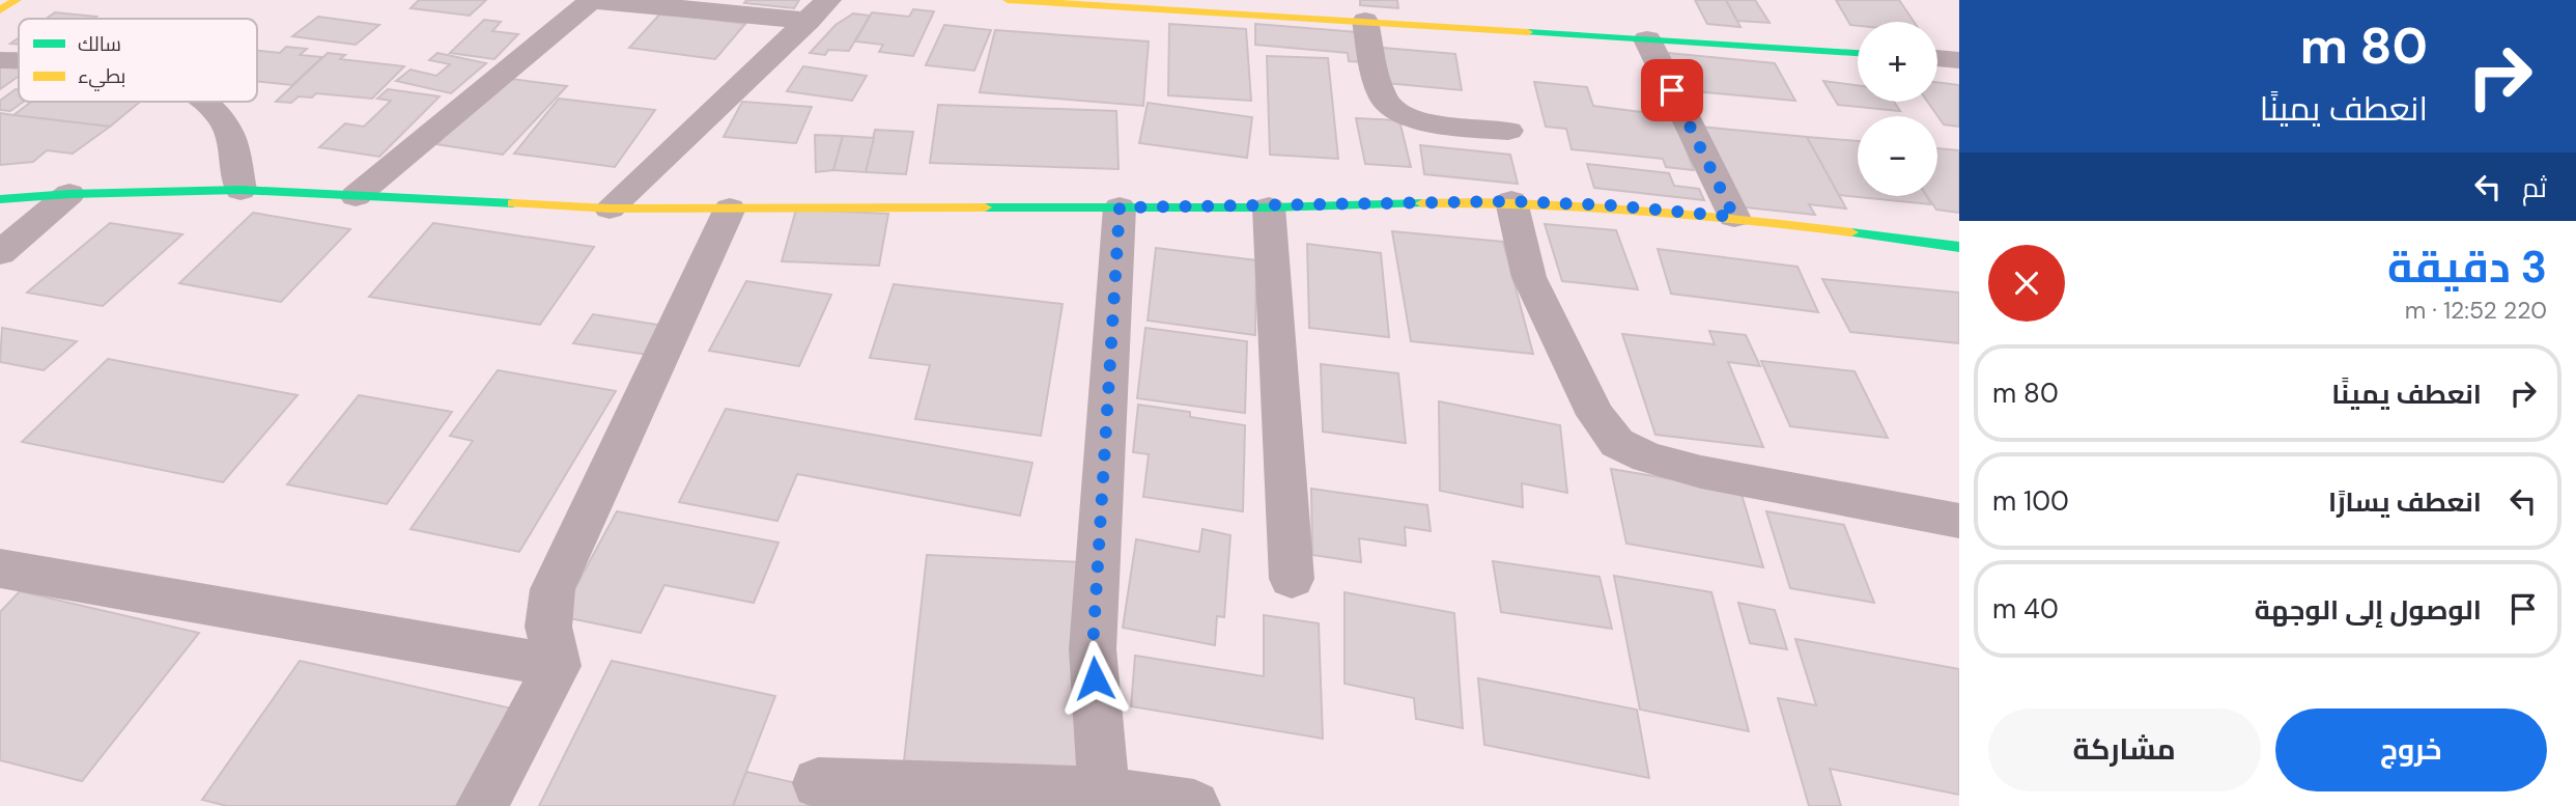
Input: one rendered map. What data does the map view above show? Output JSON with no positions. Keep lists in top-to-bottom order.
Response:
{
  "legend": ["سالك", "بطيء"],
  "page": {
    "turn": ["80 m", "انعطف يمينًا"],
    "map_buttons": ["+", "−"],
    "then": "ثم",
    "heading": ["3 دقيقة", "220 m · 12:52"],
    "list": [
      {
        "name": "انعطف يمينًا",
        "value": "80 m"
      },
      {
        "name": "انعطف يسارًا",
        "value": "100 m"
      },
      {
        "name": "الوصول إلى الوجهة",
        "value": "40 m"
      }
    ],
    "buttons": ["خروج", "مشاركة"]
  }
}
